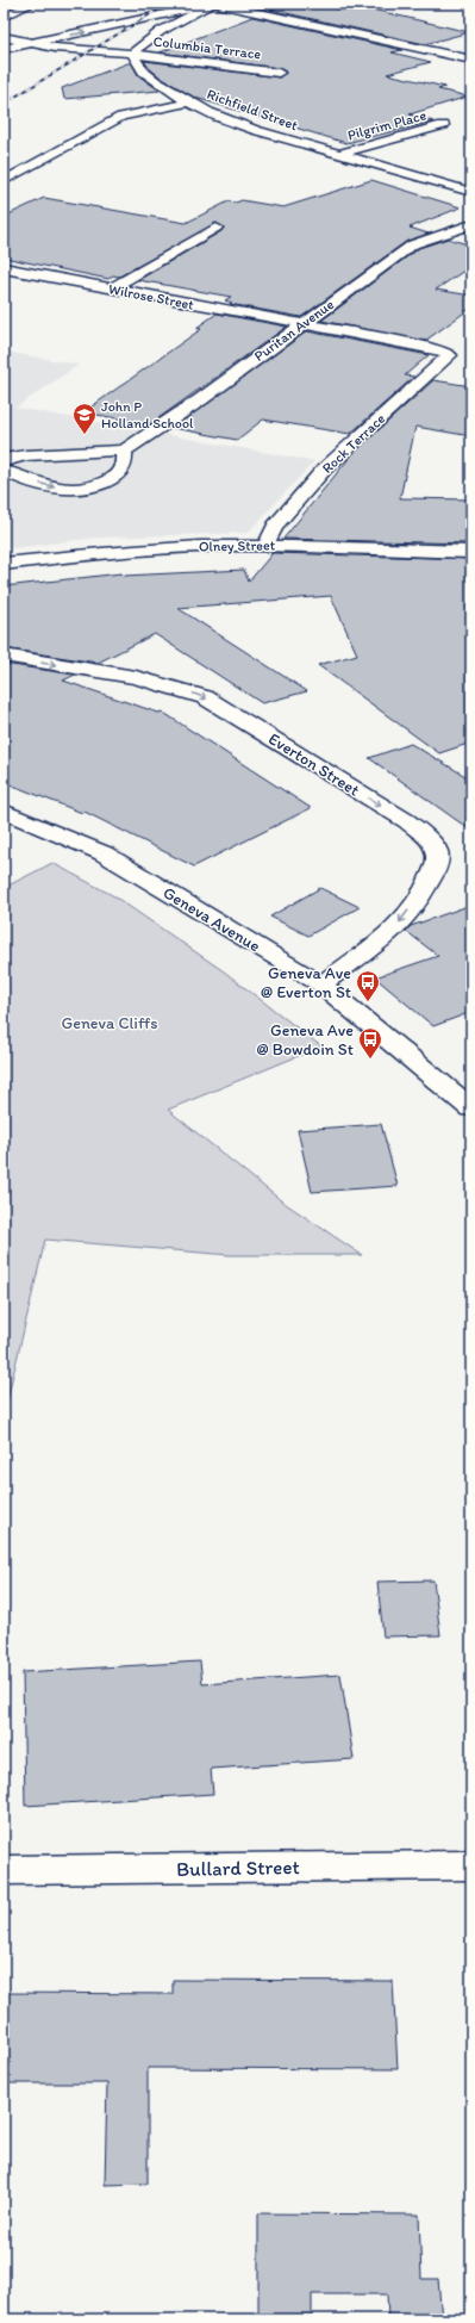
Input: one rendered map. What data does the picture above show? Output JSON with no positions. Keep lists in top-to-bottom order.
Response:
{
  "streets": {
    "street": [
      "Columbia Terrace",
      "Richfield Street",
      "Pilgrim Place",
      "Wilrose Street",
      "Puritan Avenue",
      "Rock Terrace",
      "Olney Street",
      "Everton Street",
      "Geneva Avenue",
      "Bullard Street"
    ]
  },
  "crossings": [
    ["Columbia Terrace", "Richfield Street"],
    ["Richfield Street", "Pilgrim Place"],
    ["Wilrose Street", "Puritan Avenue"],
    ["Wilrose Street", "Rock Terrace"],
    ["Rock Terrace", "Olney Street"],
    ["Everton Street", "Geneva Avenue"]
  ],
  "parks": ["Geneva Cliffs"],
  "places": {
    "school or university": ["John P Holland School"],
    "bus stop": ["Geneva Ave @ Everton St", "Geneva Ave @ Bowdoin St"]
  }
}
